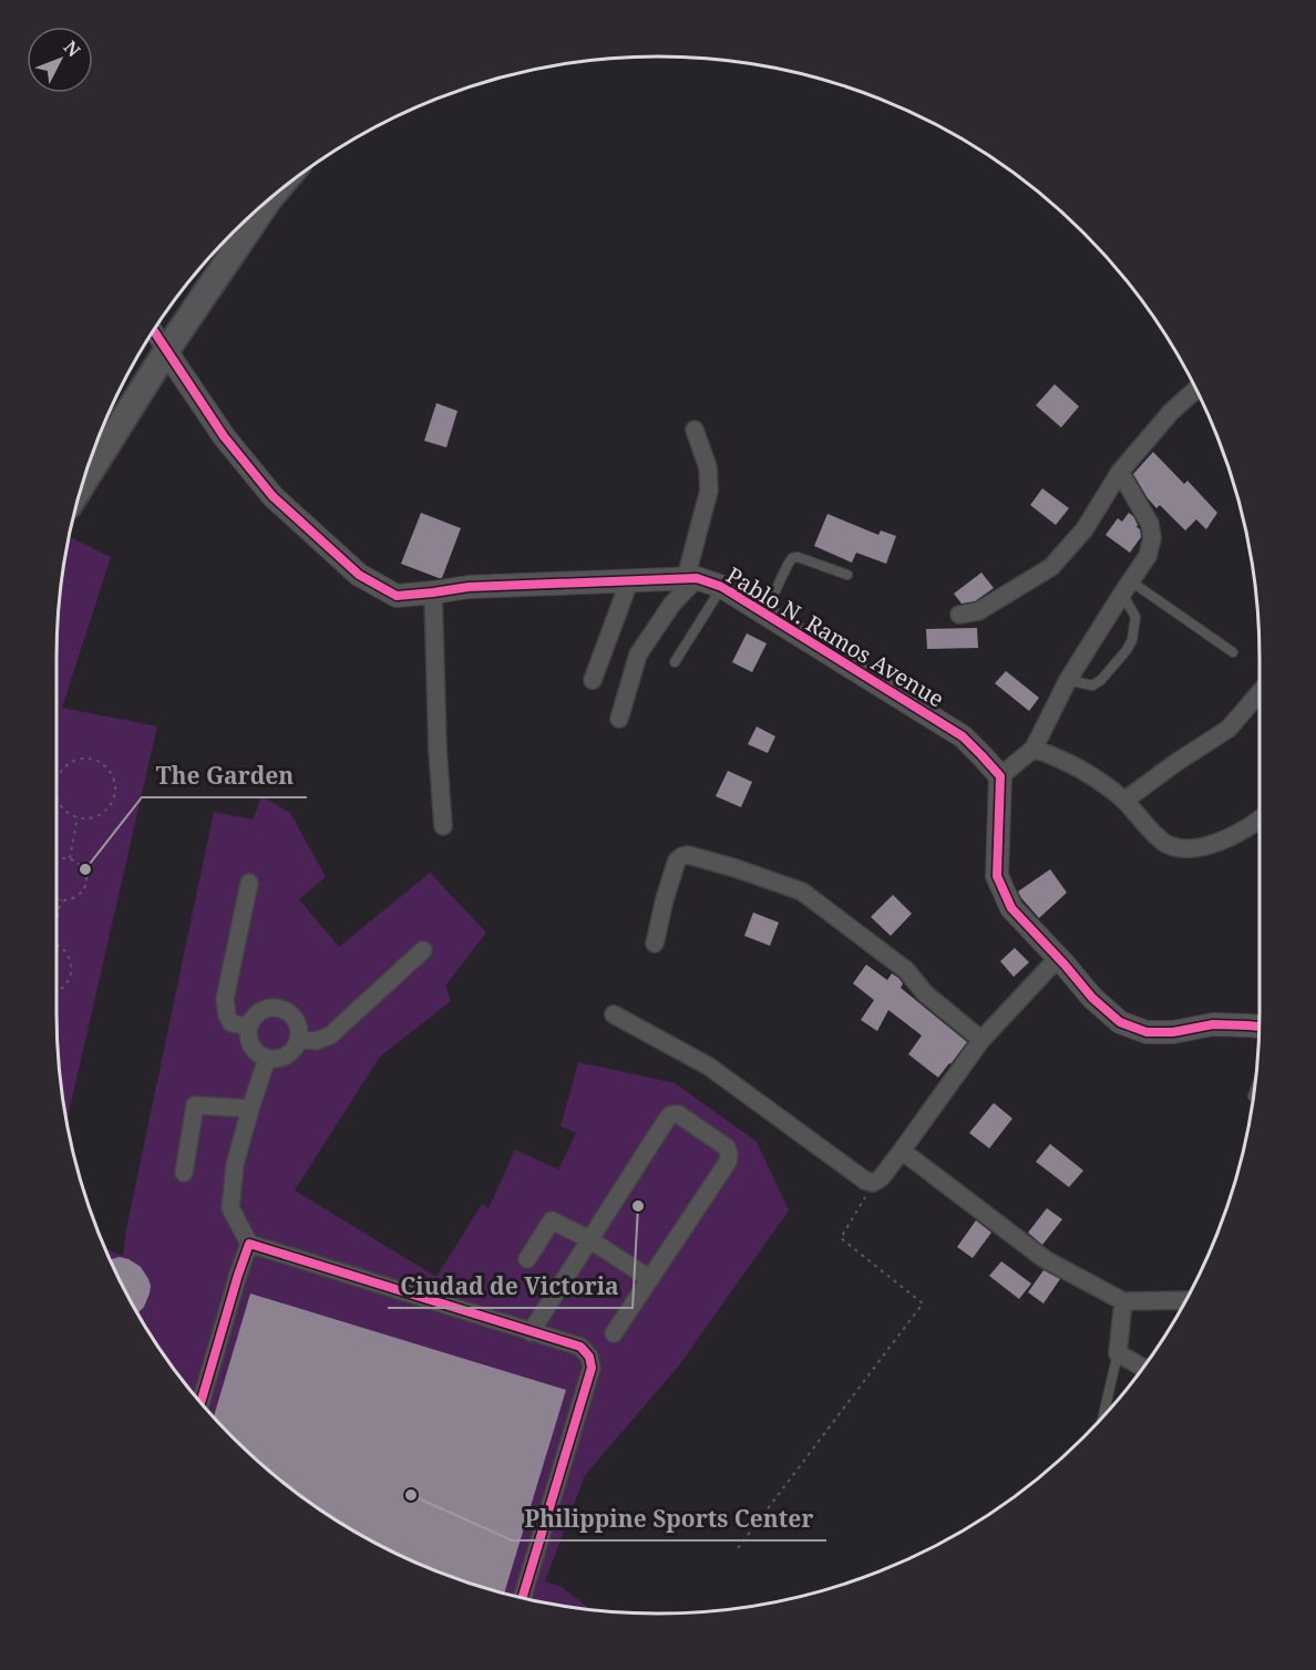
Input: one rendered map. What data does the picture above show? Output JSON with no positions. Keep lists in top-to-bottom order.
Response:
{
  "streets": {
    "street": ["Pablo N. Ramos Avenue"]
  },
  "places": ["The Garden", "Ciudad de Victoria", "Philippine Sports Center"],
  "north": "top right"
}
